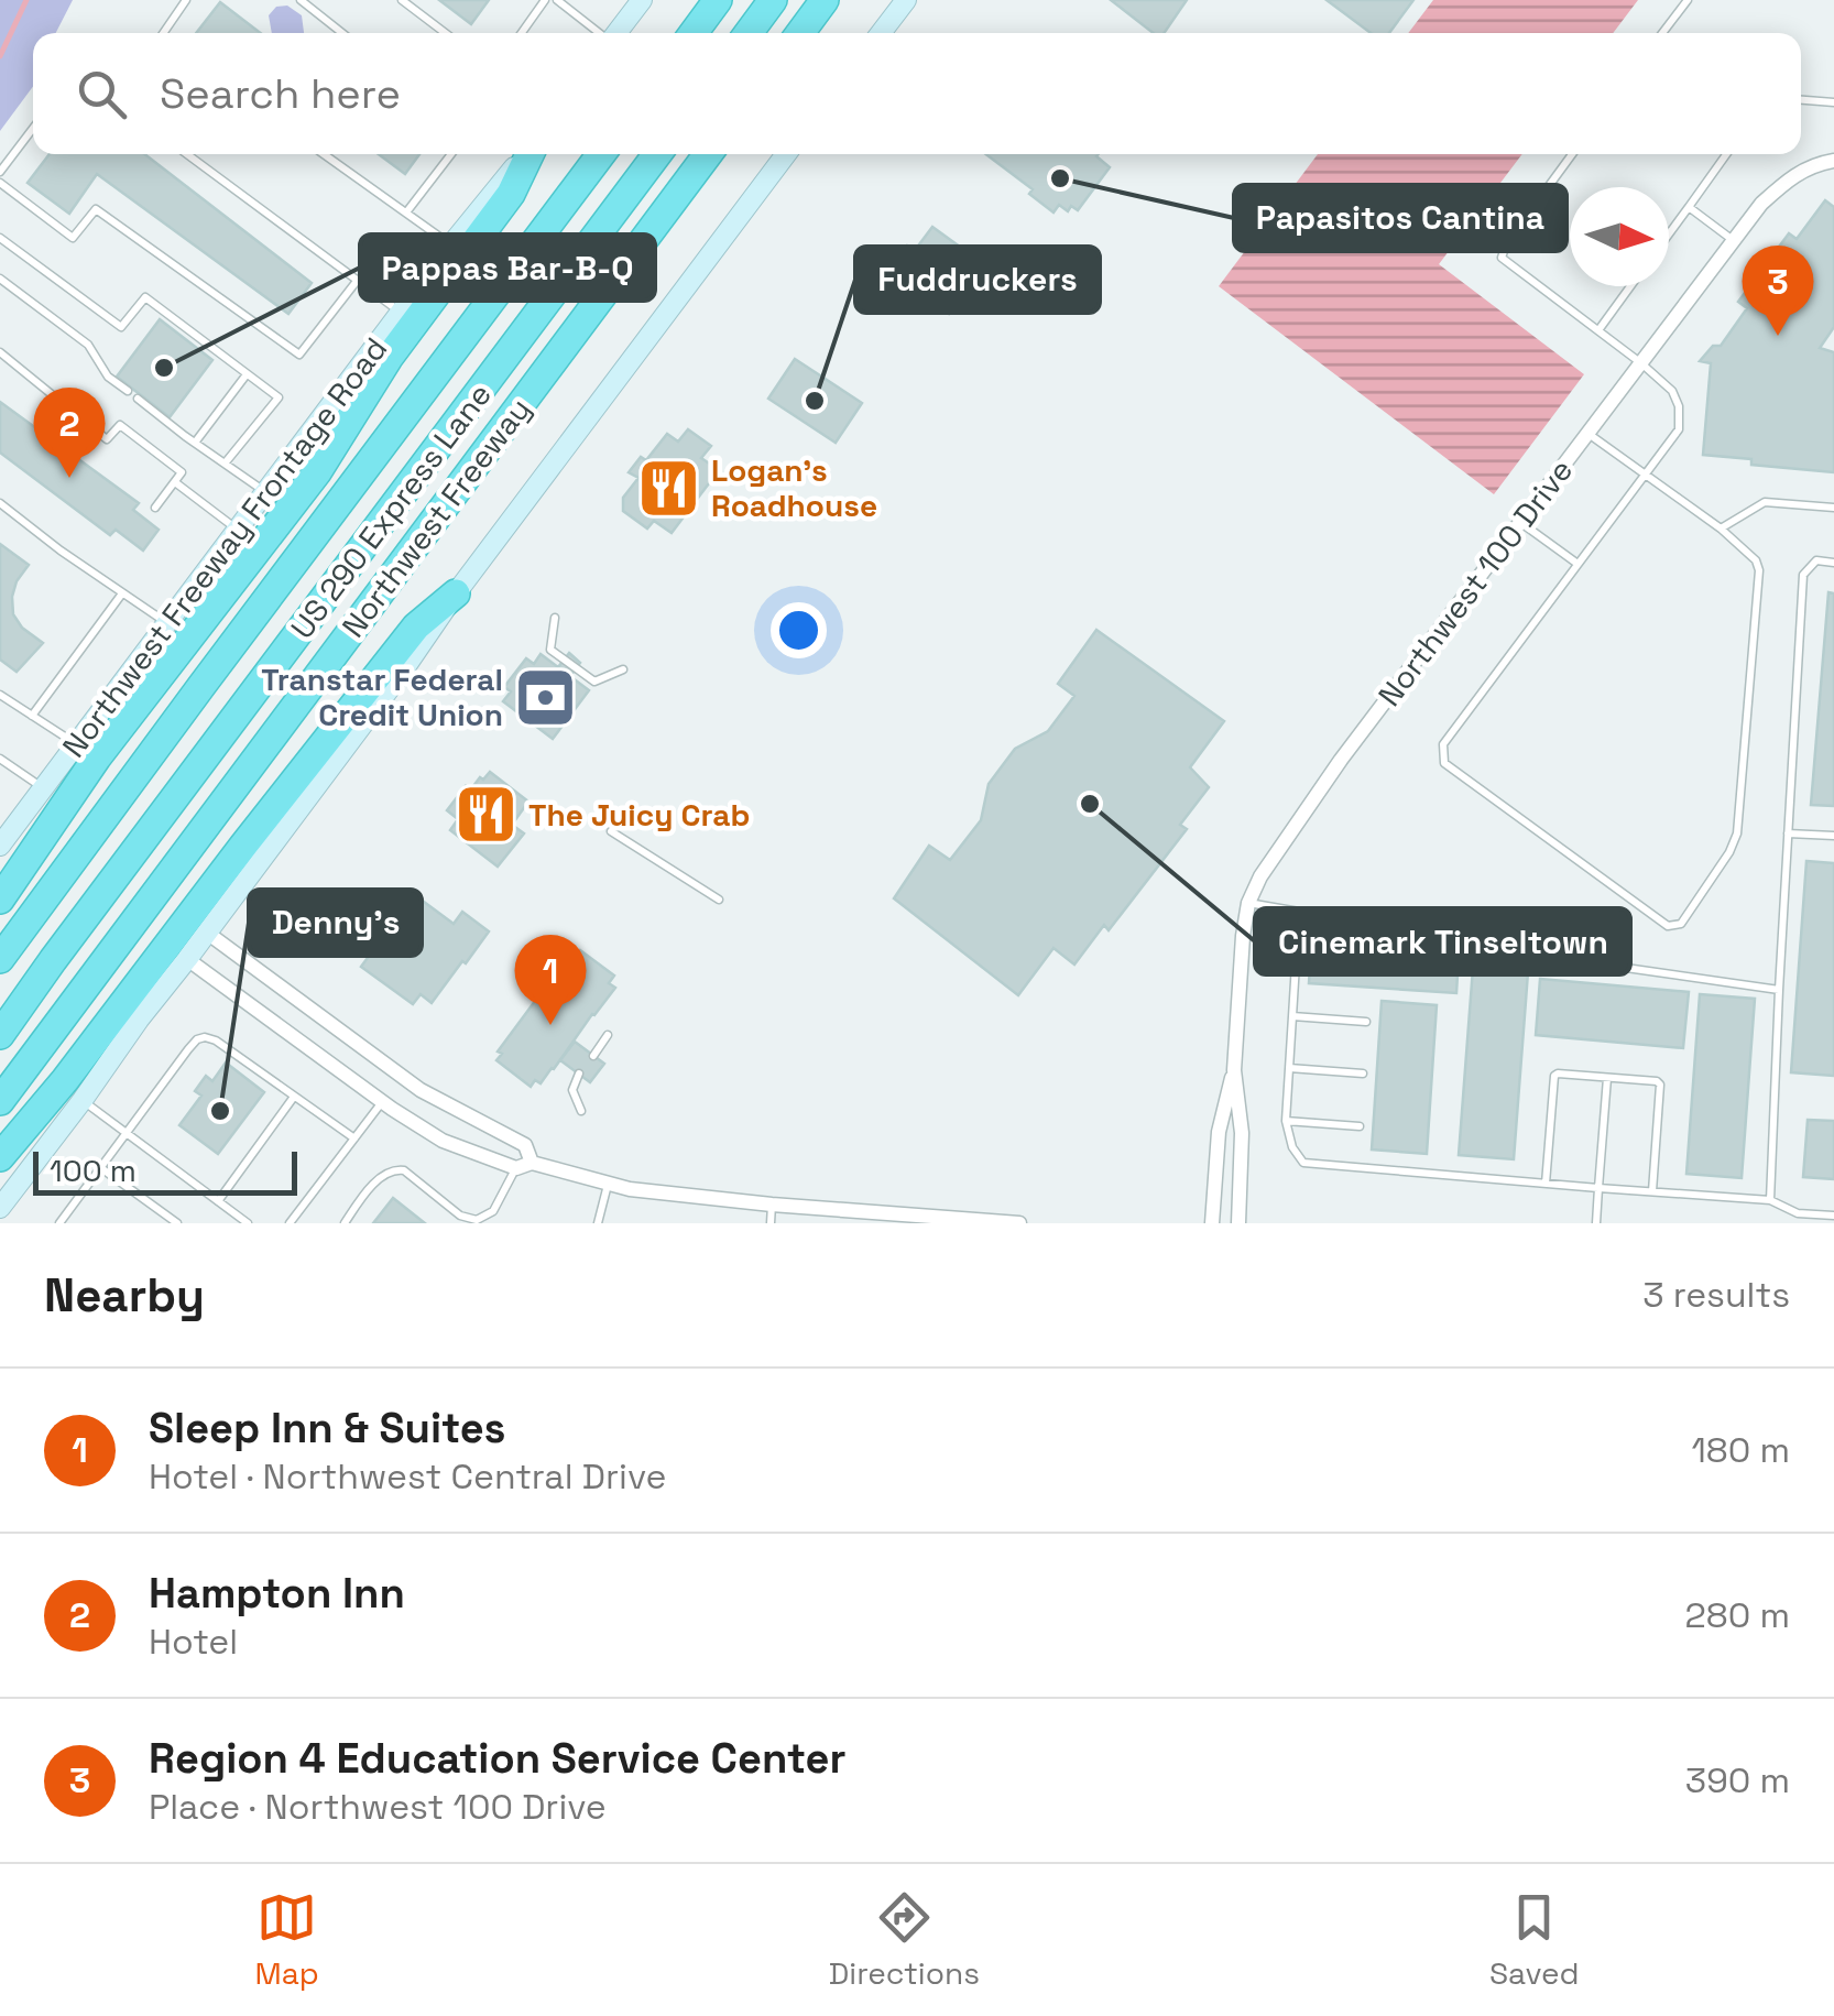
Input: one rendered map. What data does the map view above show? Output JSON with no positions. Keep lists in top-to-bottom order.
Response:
{
  "streets": {
    "highway": ["US 290 Express Lane", "Northwest Freeway"],
    "main road": ["Northwest Freeway Frontage Road"],
    "street": ["Northwest 100 Drive"]
  },
  "places": {
    "other": [
      "Papasitos Cantina",
      "Pappas Bar-B-Q",
      "Fuddruckers",
      "Cinemark Tinseltown",
      "Denny's"
    ],
    "restaurant": ["Logan's Roadhouse", "The Juicy Crab"],
    "bank": ["Transtar Federal Credit Union"]
  },
  "scale_bar": "100 m",
  "north": "right",
  "page": {
    "search": "Search here",
    "pins": ["3", "2", "1"],
    "scale": "100 m",
    "heading": ["Nearby", "3 results"],
    "list": [
      {
        "mark": "1",
        "name": "Sleep Inn & Suites",
        "note": "Hotel · Northwest Central Drive",
        "value": "180 m"
      },
      {
        "mark": "2",
        "name": "Hampton Inn",
        "note": "Hotel",
        "value": "280 m"
      },
      {
        "mark": "3",
        "name": "Region 4 Education Service Center",
        "note": "Place · Northwest 100 Drive",
        "value": "390 m"
      }
    ],
    "nav": ["Map", "Directions", "Saved"]
  }
}
